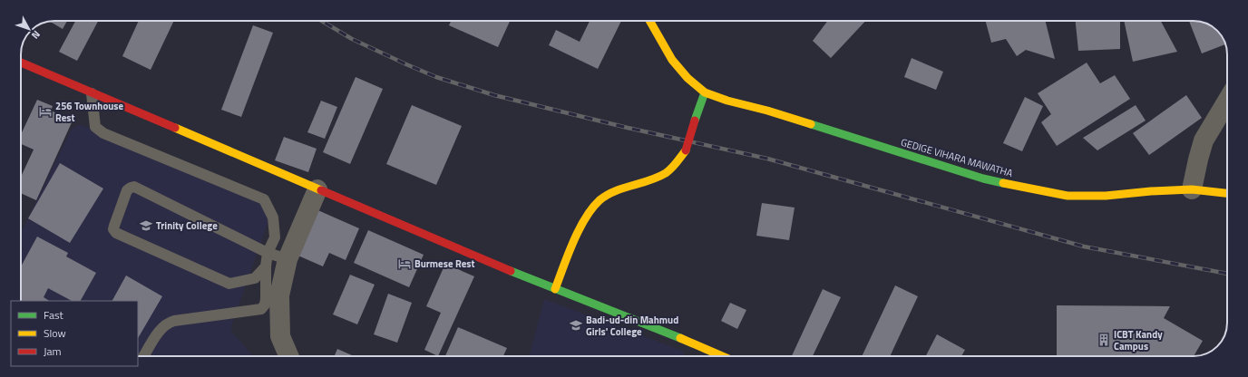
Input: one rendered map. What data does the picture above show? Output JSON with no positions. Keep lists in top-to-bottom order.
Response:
{
  "streets": {
    "main road": ["GEDIGE VIHARA MAWATHA"]
  },
  "places": {
    "hotel": ["256 Townhouse Rest", "Burmese Rest"],
    "school or university": ["Trinity College", "Badi-ud-din Mahmud Girls' College"],
    "building": ["ICBT Kandy Campus"]
  },
  "legend": ["Fast", "Slow", "Jam"],
  "north": "bottom right"
}
